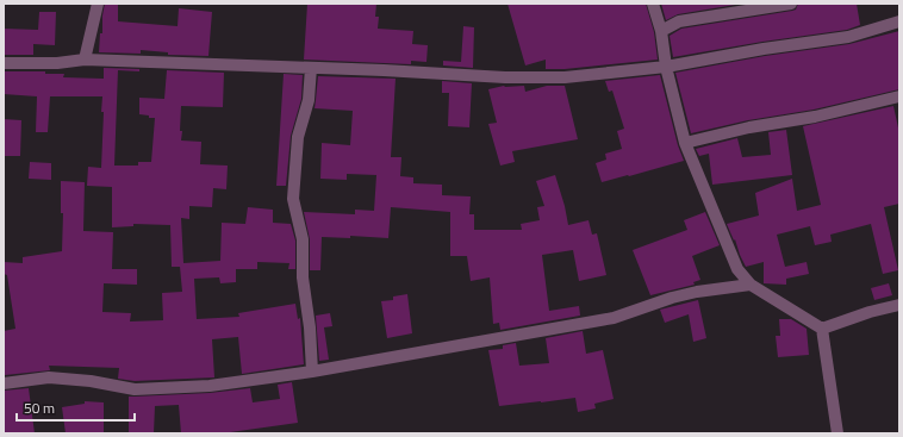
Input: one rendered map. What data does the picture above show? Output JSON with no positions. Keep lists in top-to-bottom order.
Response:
{
  "scale_bar": "50 m"
}
